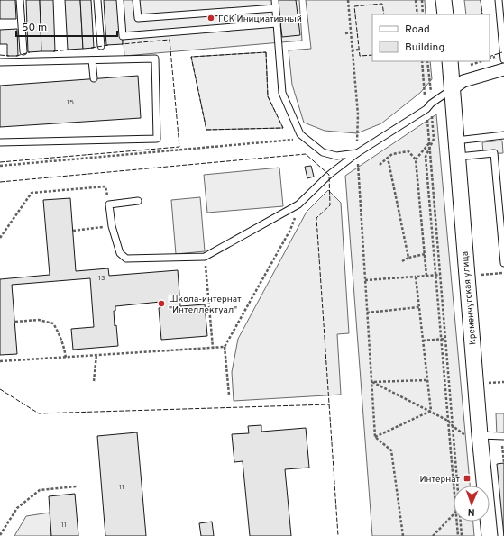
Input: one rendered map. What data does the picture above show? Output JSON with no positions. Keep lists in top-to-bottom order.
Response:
{
  "streets": {
    "street": ["Кременчугская улица"]
  },
  "places": {
    "other": ["ГСК Инициативный", "Школа-интернат \"Интеллектуал\""],
    "transit": ["Интернат"]
  },
  "house_numbers": [
    "15",
    "13",
    "11",
    "11"
  ],
  "legend": ["Road", "Building"],
  "scale_bar": "50 m",
  "north": "bottom"
}
